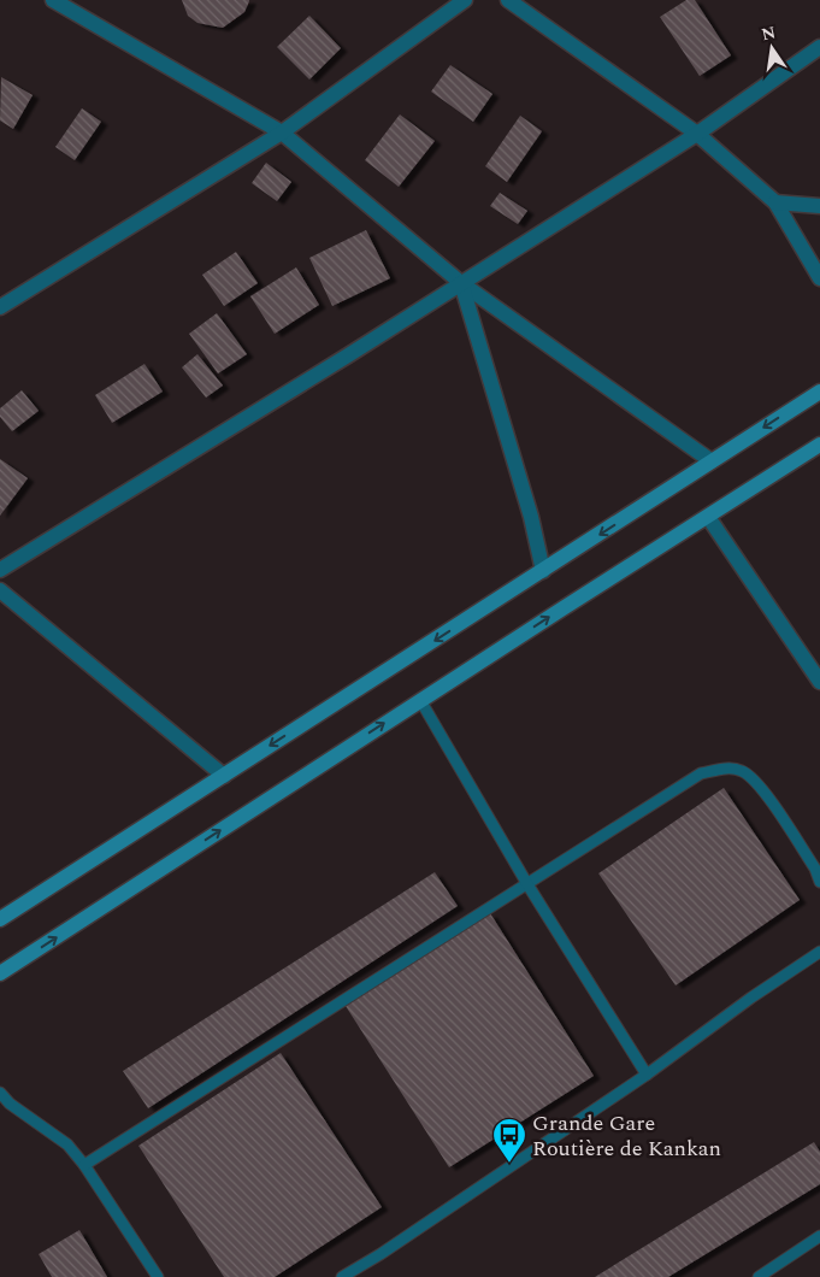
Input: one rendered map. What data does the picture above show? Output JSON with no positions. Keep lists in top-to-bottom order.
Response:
{
  "places": {
    "bus stop": ["Grande Gare Routière de Kankan"]
  },
  "north": "top"
}
